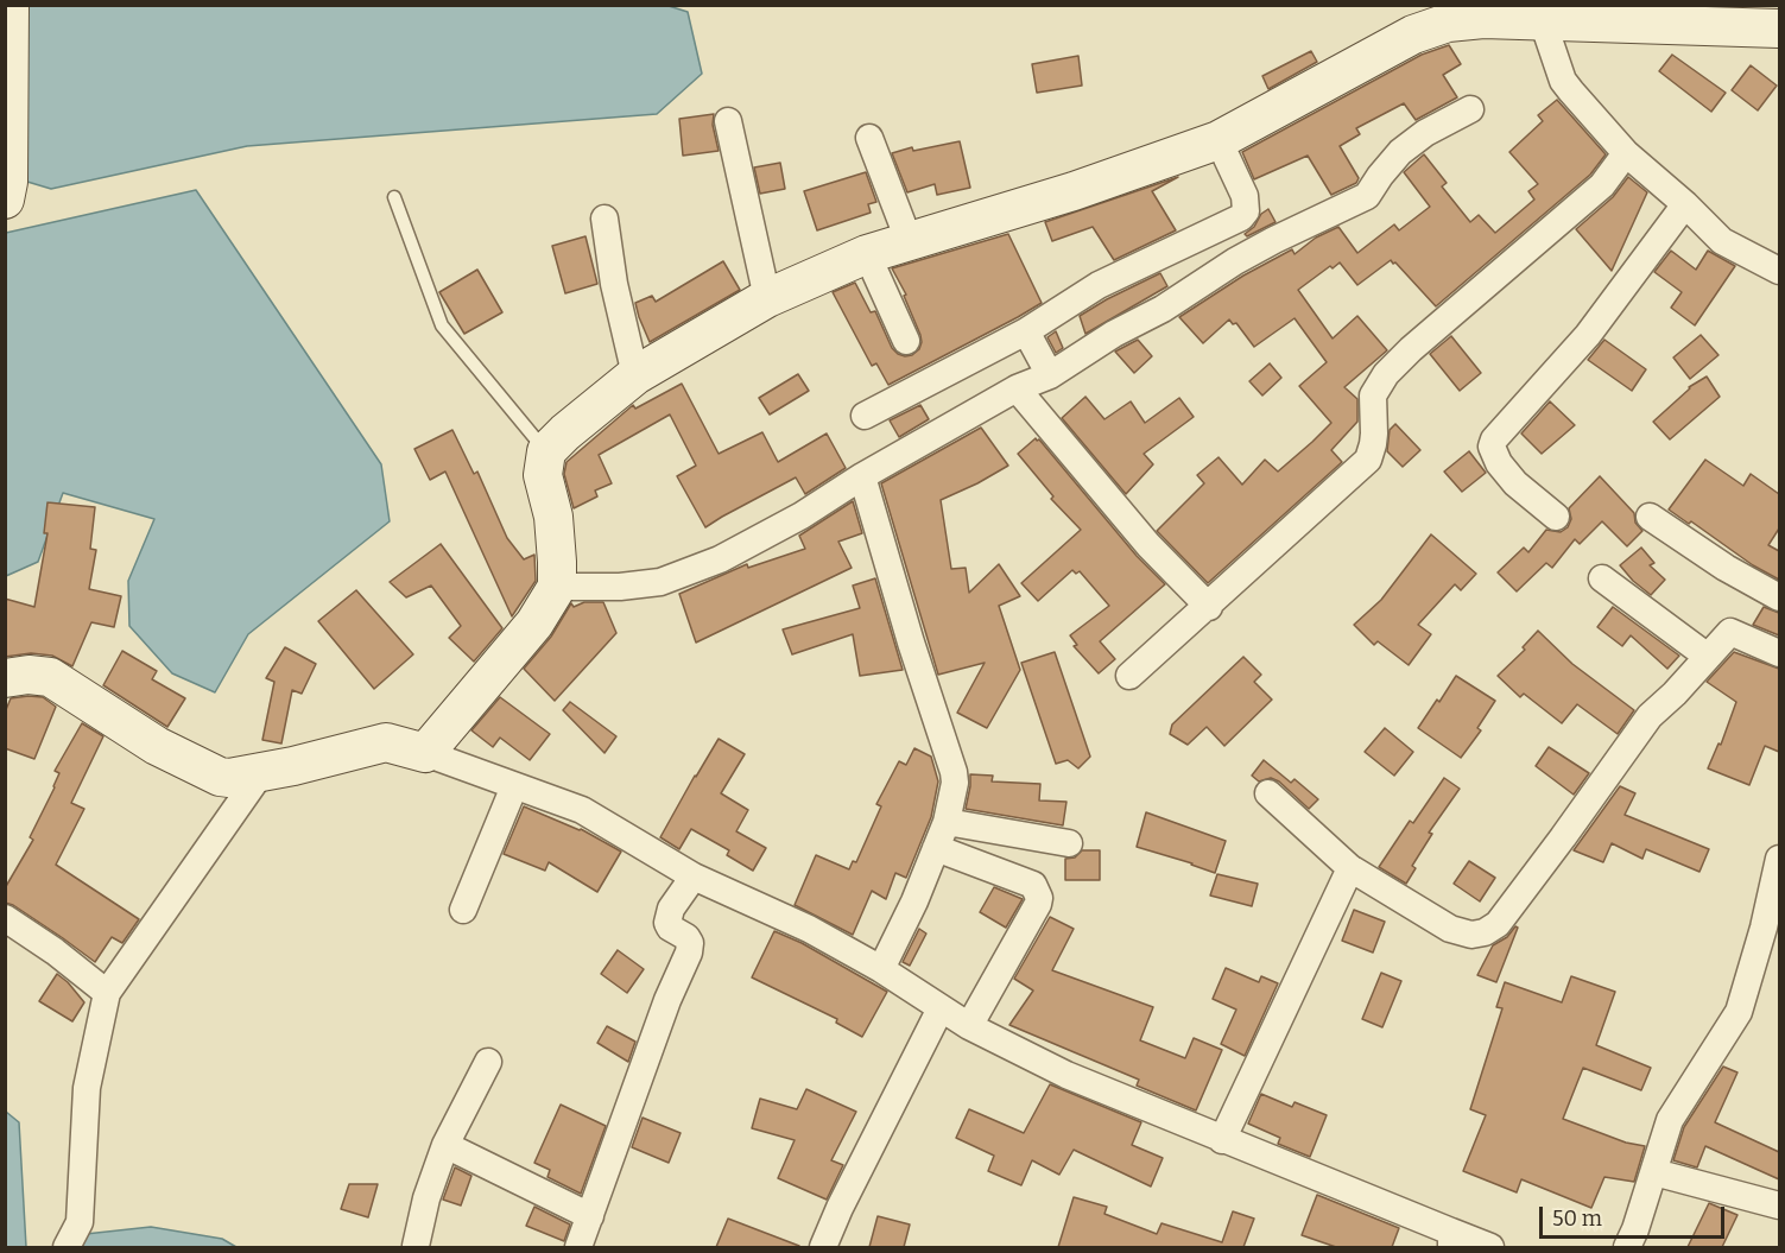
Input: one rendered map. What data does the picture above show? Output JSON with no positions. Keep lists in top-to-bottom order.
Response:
{
  "scale_bar": "50 m"
}
